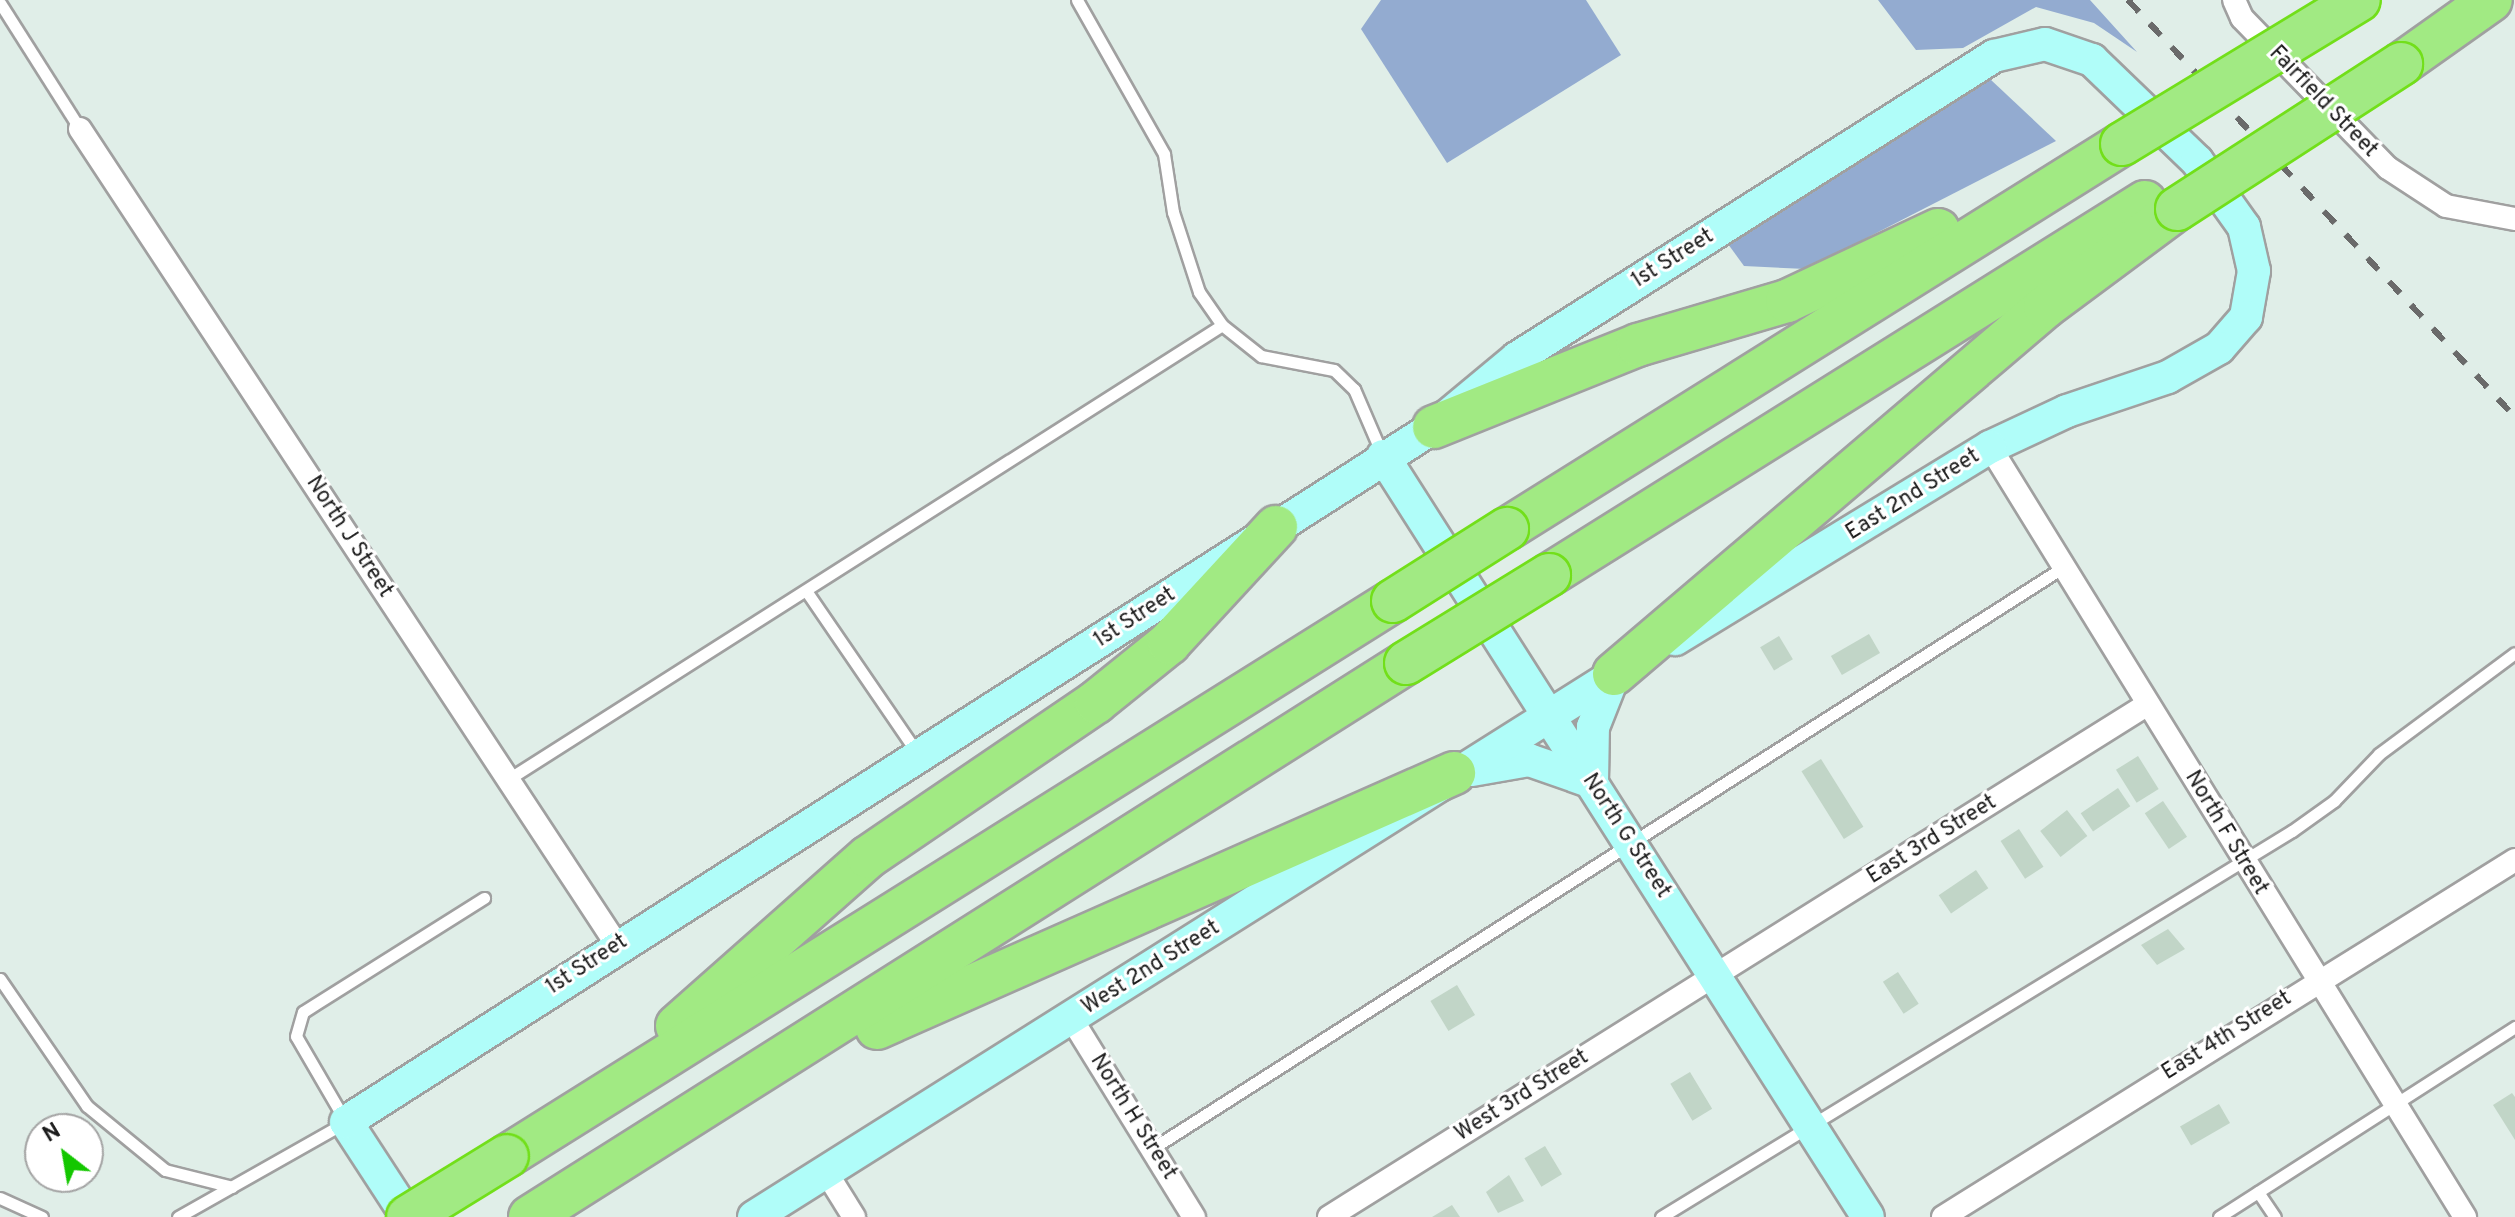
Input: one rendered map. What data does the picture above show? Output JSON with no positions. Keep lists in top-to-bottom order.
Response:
{
  "streets": {
    "street": [
      "Fairfield Street",
      "1st Street",
      "East 2nd Street",
      "North J Street",
      "North F Street",
      "North G Street",
      "East 3rd Street",
      "West 2nd Street",
      "East 4th Street",
      "West 3rd Street",
      "North H Street"
    ]
  },
  "crossings": [
    ["1st Street", "East 2nd Street"],
    ["1st Street", "North J Street"],
    ["1st Street", "North G Street"],
    ["East 2nd Street", "North F Street"],
    ["East 2nd Street", "North G Street"],
    ["East 2nd Street", "West 2nd Street"],
    ["North F Street", "East 3rd Street"],
    ["North F Street", "East 4th Street"],
    ["North G Street", "East 3rd Street"],
    ["North G Street", "West 2nd Street"],
    ["North G Street", "West 3rd Street"],
    ["East 3rd Street", "West 3rd Street"],
    ["West 2nd Street", "North H Street"]
  ],
  "north": "top left"
}
